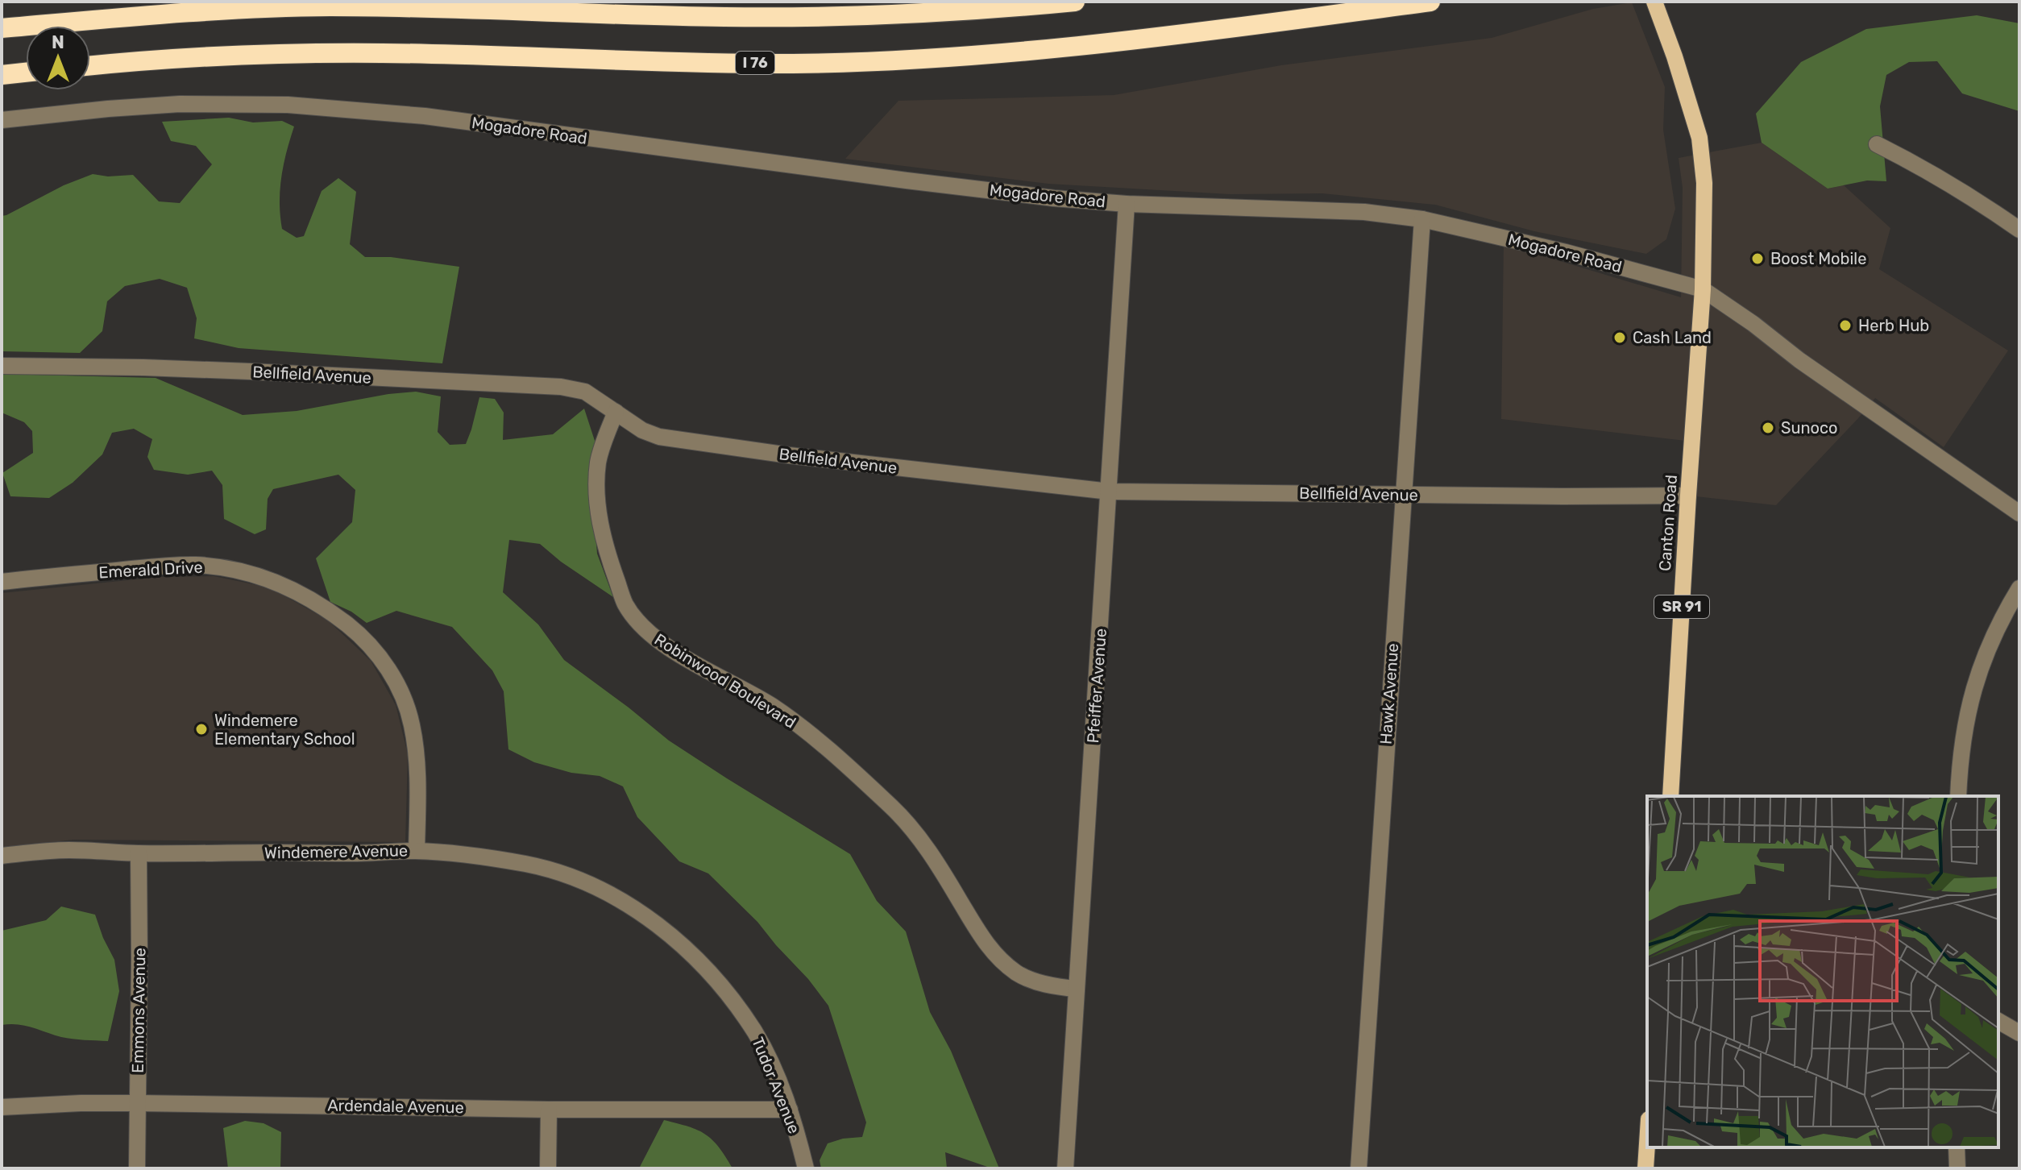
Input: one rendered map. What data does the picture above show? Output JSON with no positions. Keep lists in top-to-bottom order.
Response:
{
  "streets": {
    "highway": ["I 76"],
    "main road": ["Canton Road", "SR 91"],
    "street": [
      "Mogadore Road",
      "Bellfield Avenue",
      "Emerald Drive",
      "Robinwood Boulevard",
      "Pfeiffer Avenue",
      "Hawk Avenue",
      "Windemere Avenue",
      "Emmons Avenue",
      "Tudor Avenue",
      "Ardendale Avenue"
    ]
  },
  "crossings": [
    ["Mogadore Road", "Canton Road"],
    ["Mogadore Road", "SR 91"],
    ["Mogadore Road", "Pfeiffer Avenue"],
    ["Mogadore Road", "Hawk Avenue"],
    ["Bellfield Avenue", "Canton Road"],
    ["Bellfield Avenue", "Robinwood Boulevard"],
    ["Bellfield Avenue", "Pfeiffer Avenue"],
    ["Bellfield Avenue", "Hawk Avenue"],
    ["Canton Road", "SR 91"],
    ["Emerald Drive", "Windemere Avenue"],
    ["Robinwood Boulevard", "Pfeiffer Avenue"],
    ["Windemere Avenue", "Emmons Avenue"],
    ["Windemere Avenue", "Tudor Avenue"],
    ["Emmons Avenue", "Ardendale Avenue"],
    ["Tudor Avenue", "Ardendale Avenue"]
  ],
  "places": [
    "Boost Mobile",
    "Herb Hub",
    "Cash Land",
    "Sunoco",
    "Windemere Elementary School"
  ],
  "north": "top"
}
